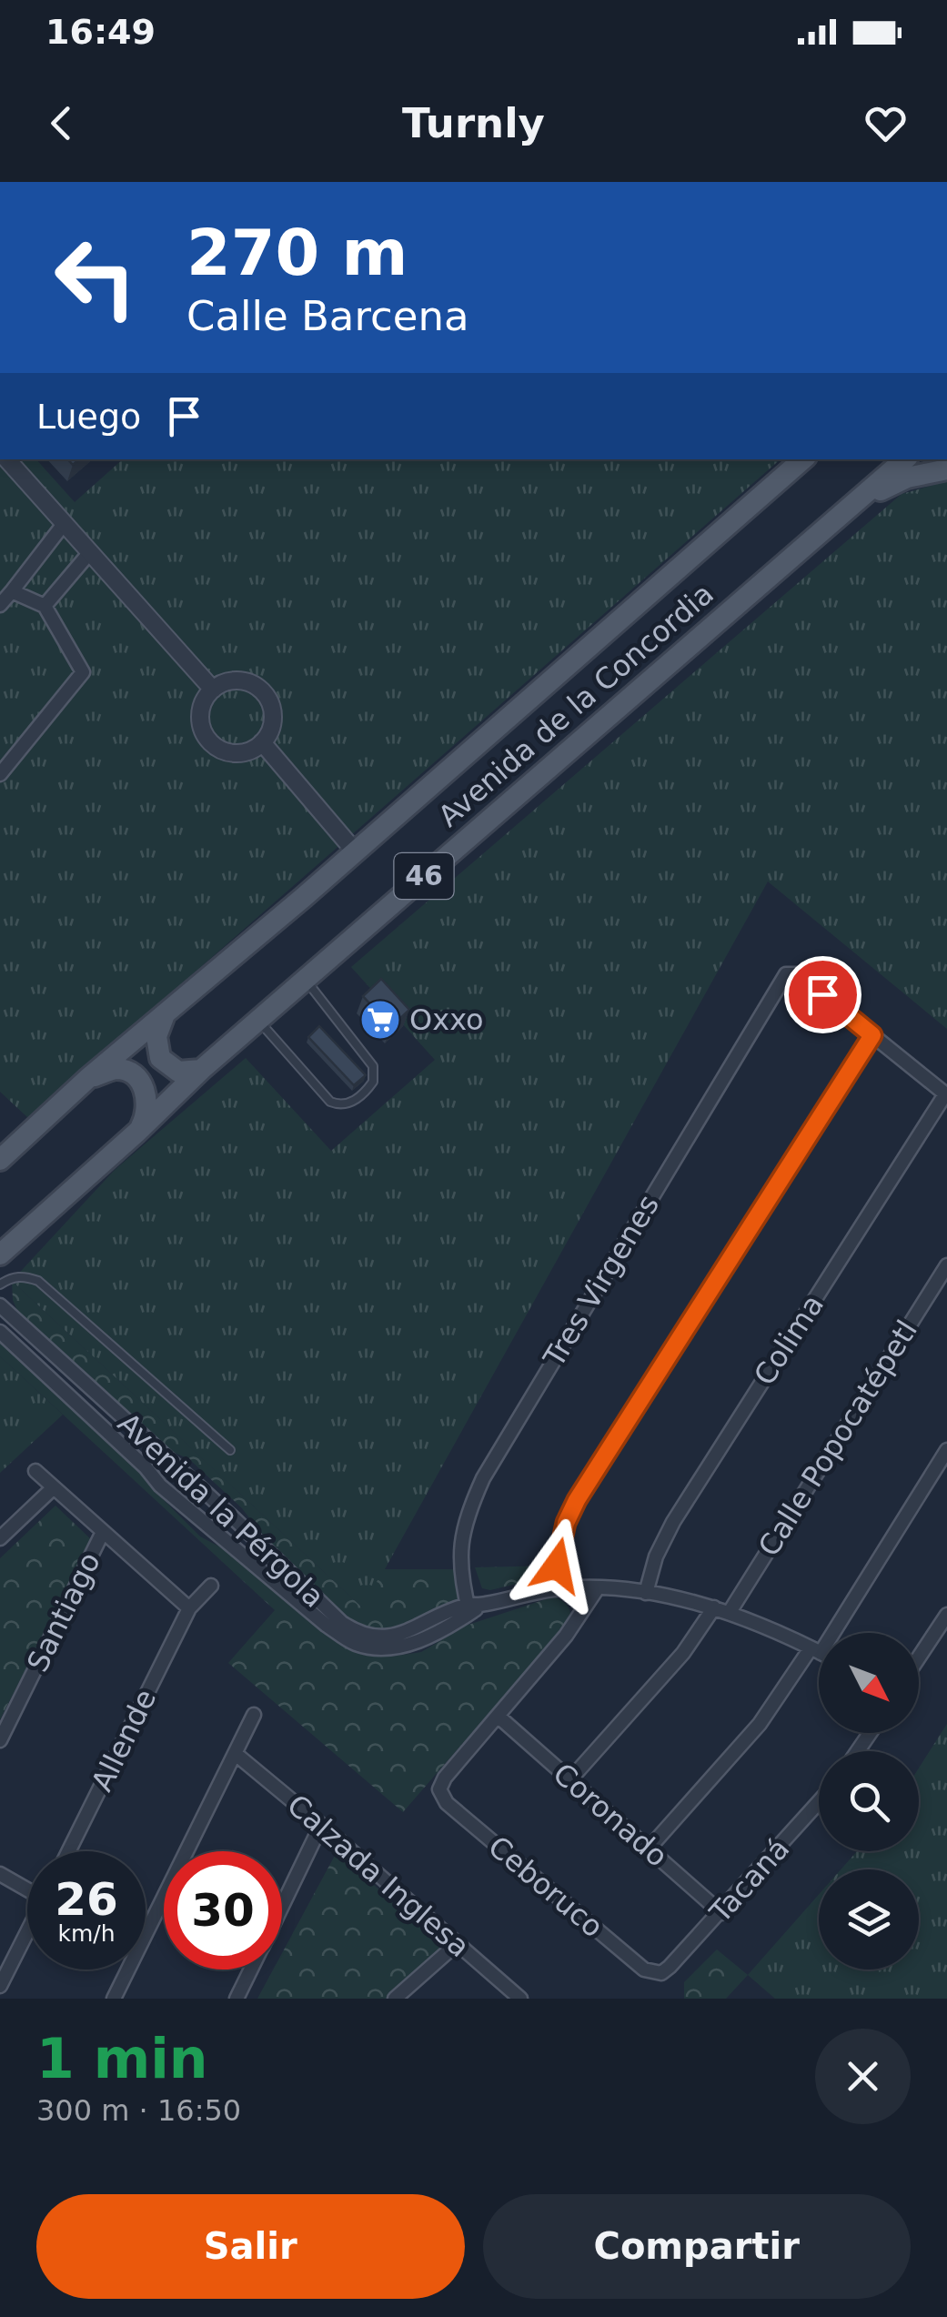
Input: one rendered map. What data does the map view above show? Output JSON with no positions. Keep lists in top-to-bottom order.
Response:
{
  "streets": {
    "main road": ["Avenida de la Concordia", "46"],
    "street": [
      "Tres Virgenes",
      "Colima",
      "Calle Popocatépetl",
      "Avenida la Pérgola",
      "Santiago",
      "Allende",
      "Coronado",
      "Calzada Inglesa",
      "Tacaná",
      "Ceboruco"
    ]
  },
  "crossings": [
    ["Tres Virgenes", "Avenida la Pérgola"],
    ["Coronado", "Tacaná"],
    ["Coronado", "Ceboruco"],
    ["Tacaná", "Ceboruco"]
  ],
  "places": {
    "supermarket": ["Oxxo"]
  },
  "north": "bottom right",
  "page": {
    "status": "16:49",
    "header": "Turnly",
    "turn": ["270 m", "Calle Barcena"],
    "then": "Luego",
    "speed": "26 km/h",
    "limit": "30",
    "heading": ["1 min", "300 m · 16:50"],
    "buttons": ["Salir", "Compartir"]
  }
}
